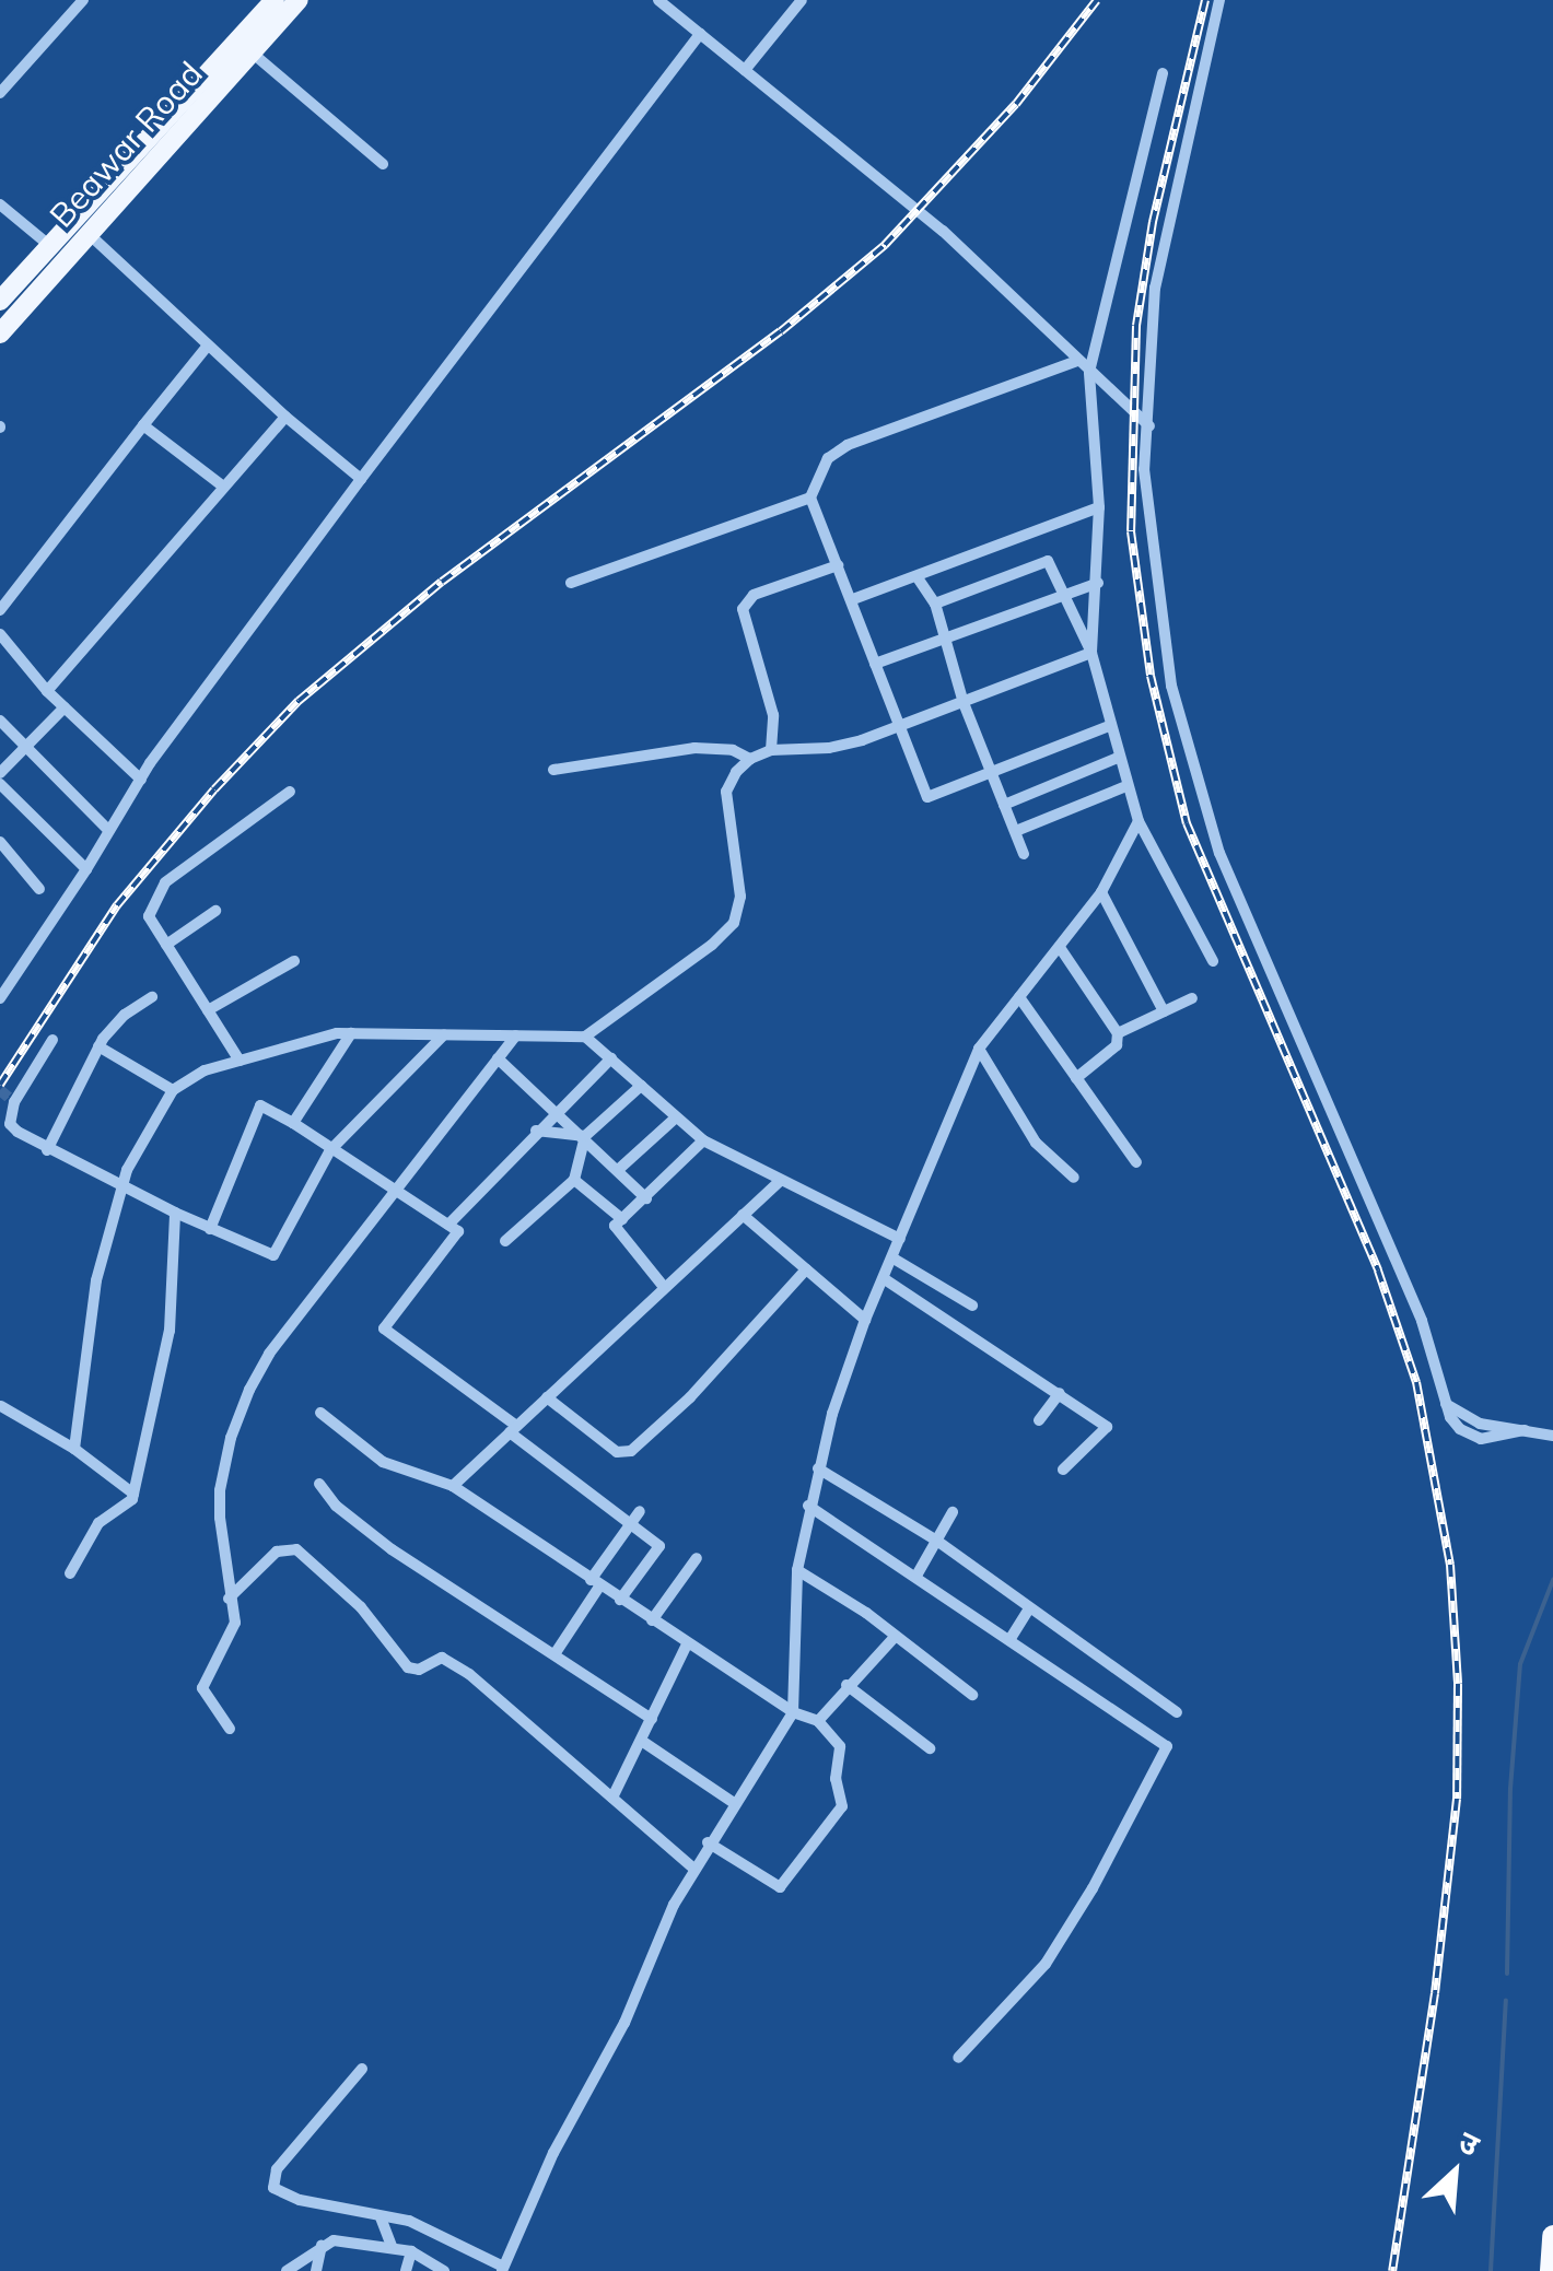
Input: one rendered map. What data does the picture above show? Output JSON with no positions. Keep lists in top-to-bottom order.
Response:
{
  "streets": {
    "main road": ["Beawar Road"]
  },
  "north": "top right"
}
